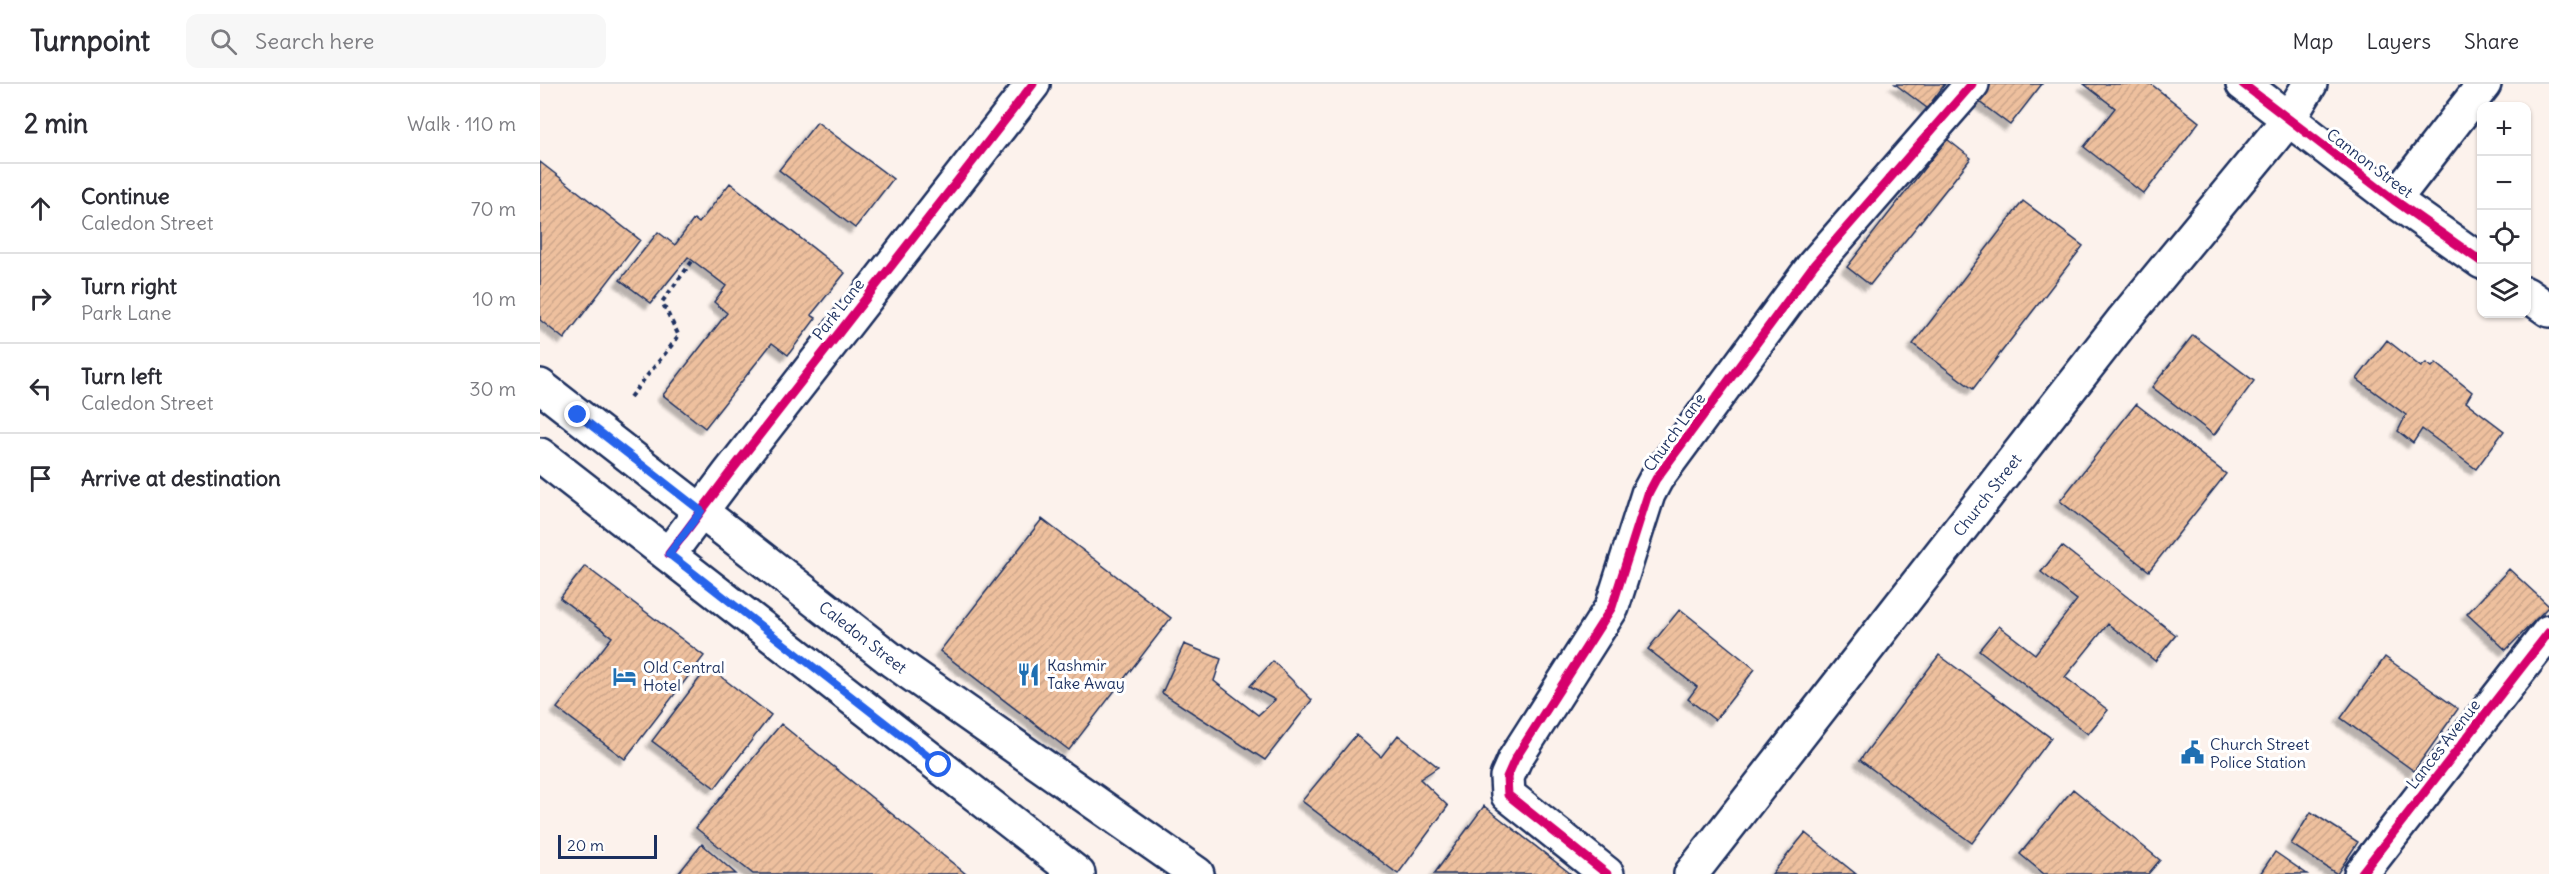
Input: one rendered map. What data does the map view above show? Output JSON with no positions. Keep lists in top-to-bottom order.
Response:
{
  "streets": {
    "main road": [
      "Cannon Street",
      "Park Lane",
      "Church Lane",
      "Church Street",
      "Caledon Street",
      "Lances Avenue"
    ]
  },
  "crossings": [
    ["Cannon Street", "Church Street"],
    ["Park Lane", "Caledon Street"]
  ],
  "places": {
    "restaurant": ["Kashmir Take Away"],
    "hotel": ["Old Central Hotel"],
    "public building": ["Church Street Police Station"]
  },
  "scale_bar": "20 m",
  "page": {
    "header": "Turnpoint",
    "search": "Search here",
    "nav": ["Map", "Layers", "Share"],
    "heading": ["2 min", "Walk · 110 m"],
    "map_buttons": ["+", "−"],
    "list": [
      ["Continue", "Caledon Street", "70 m"],
      ["Turn right", "Park Lane", "10 m"],
      ["Turn left", "Caledon Street", "30 m"],
      "Arrive at destination"
    ],
    "scale": "20 m"
  }
}
